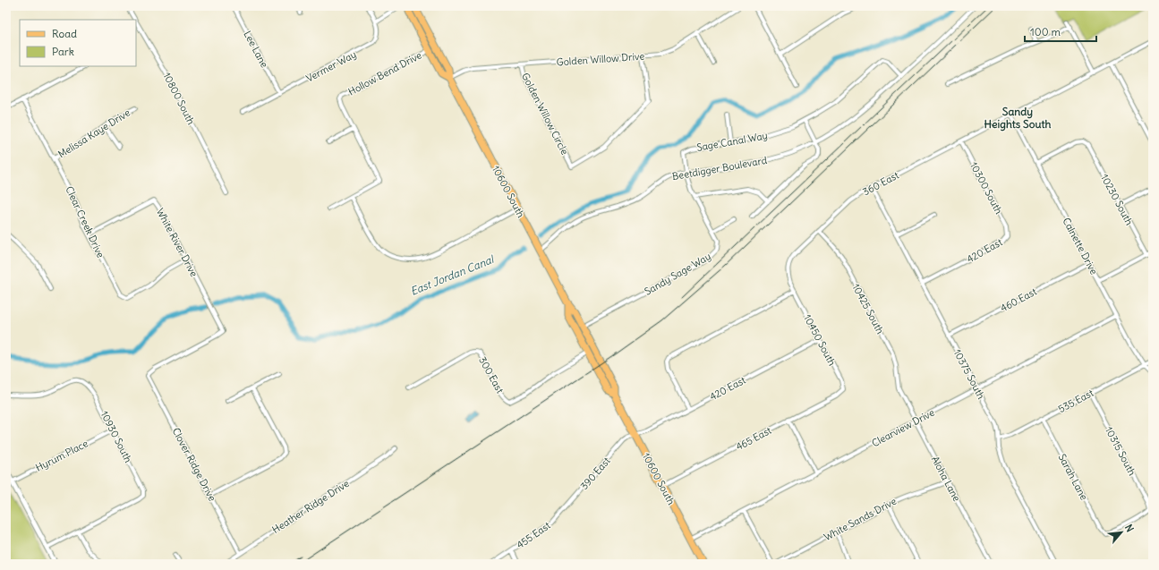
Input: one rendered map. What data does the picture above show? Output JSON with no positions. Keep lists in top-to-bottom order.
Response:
{
  "streets": {
    "main road": ["10600 South"],
    "street": [
      "Lee Lane",
      "Golden Willow Drive",
      "Vermer Way",
      "Hollow Bend Drive",
      "10800 South",
      "Golden Willow Circle",
      "Melissa Kaye Drive",
      "Sage Canal Way",
      "Beetdigger Boulevard",
      "360 East",
      "10300 South",
      "10230 South",
      "Clear Creek Drive",
      "White River Drive",
      "Calnette Drive",
      "420 East",
      "Sandy Sage Way",
      "460 East",
      "10425 South",
      "10450 South",
      "10375 South",
      "300 East",
      "535 East",
      "Clearview Drive",
      "10930 South",
      "465 East",
      "10315 South",
      "Hyrum Place",
      "Clover Ridge Drive",
      "390 East",
      "Sarah Lane",
      "Aloha Lane",
      "Heather Ridge Drive",
      "White Sands Drive",
      "455 East"
    ]
  },
  "crossings": [
    ["Lee Lane", "Vermer Way"],
    ["Golden Willow Drive", "Golden Willow Circle"],
    ["Golden Willow Drive", "10600 South"],
    ["Hollow Bend Drive", "10600 South"],
    ["Melissa Kaye Drive", "Clear Creek Drive"],
    ["Sage Canal Way", "Beetdigger Boulevard"],
    ["Sage Canal Way", "Sandy Sage Way"],
    ["Beetdigger Boulevard", "10600 South"],
    ["Beetdigger Boulevard", "Sandy Sage Way"],
    ["360 East", "10300 South"],
    ["360 East", "Calnette Drive"],
    ["360 East", "10425 South"],
    ["360 East", "10450 South"],
    ["360 East", "10375 South"],
    ["10300 South", "420 East"],
    ["10600 South", "420 East"],
    ["10600 South", "Sandy Sage Way"],
    ["10600 South", "300 East"],
    ["10600 South", "Clearview Drive"],
    ["10600 South", "465 East"],
    ["10600 South", "390 East"],
    ["10230 South", "Calnette Drive"],
    ["Clear Creek Drive", "White River Drive"],
    ["White River Drive", "Clover Ridge Drive"],
    ["Calnette Drive", "460 East"],
    ["Calnette Drive", "535 East"],
    ["Calnette Drive", "Clearview Drive"],
    ["420 East", "10450 South"],
    ["420 East", "10375 South"],
    ["420 East", "390 East"],
    ["460 East", "10375 South"],
    ["10425 South", "Aloha Lane"],
    ["10450 South", "465 East"],
    ["10375 South", "535 East"],
    ["10375 South", "Clearview Drive"],
    ["535 East", "10315 South"],
    ["535 East", "Sarah Lane"],
    ["Clearview Drive", "Aloha Lane"],
    ["10930 South", "Hyrum Place"],
    ["10315 South", "Sarah Lane"],
    ["Clover Ridge Drive", "Heather Ridge Drive"],
    ["390 East", "455 East"],
    ["Aloha Lane", "White Sands Drive"]
  ],
  "districts": ["Sandy Heights South"],
  "water": ["East Jordan Canal"],
  "legend": ["Road", "Park"],
  "scale_bar": "100 m",
  "north": "top right"
}
